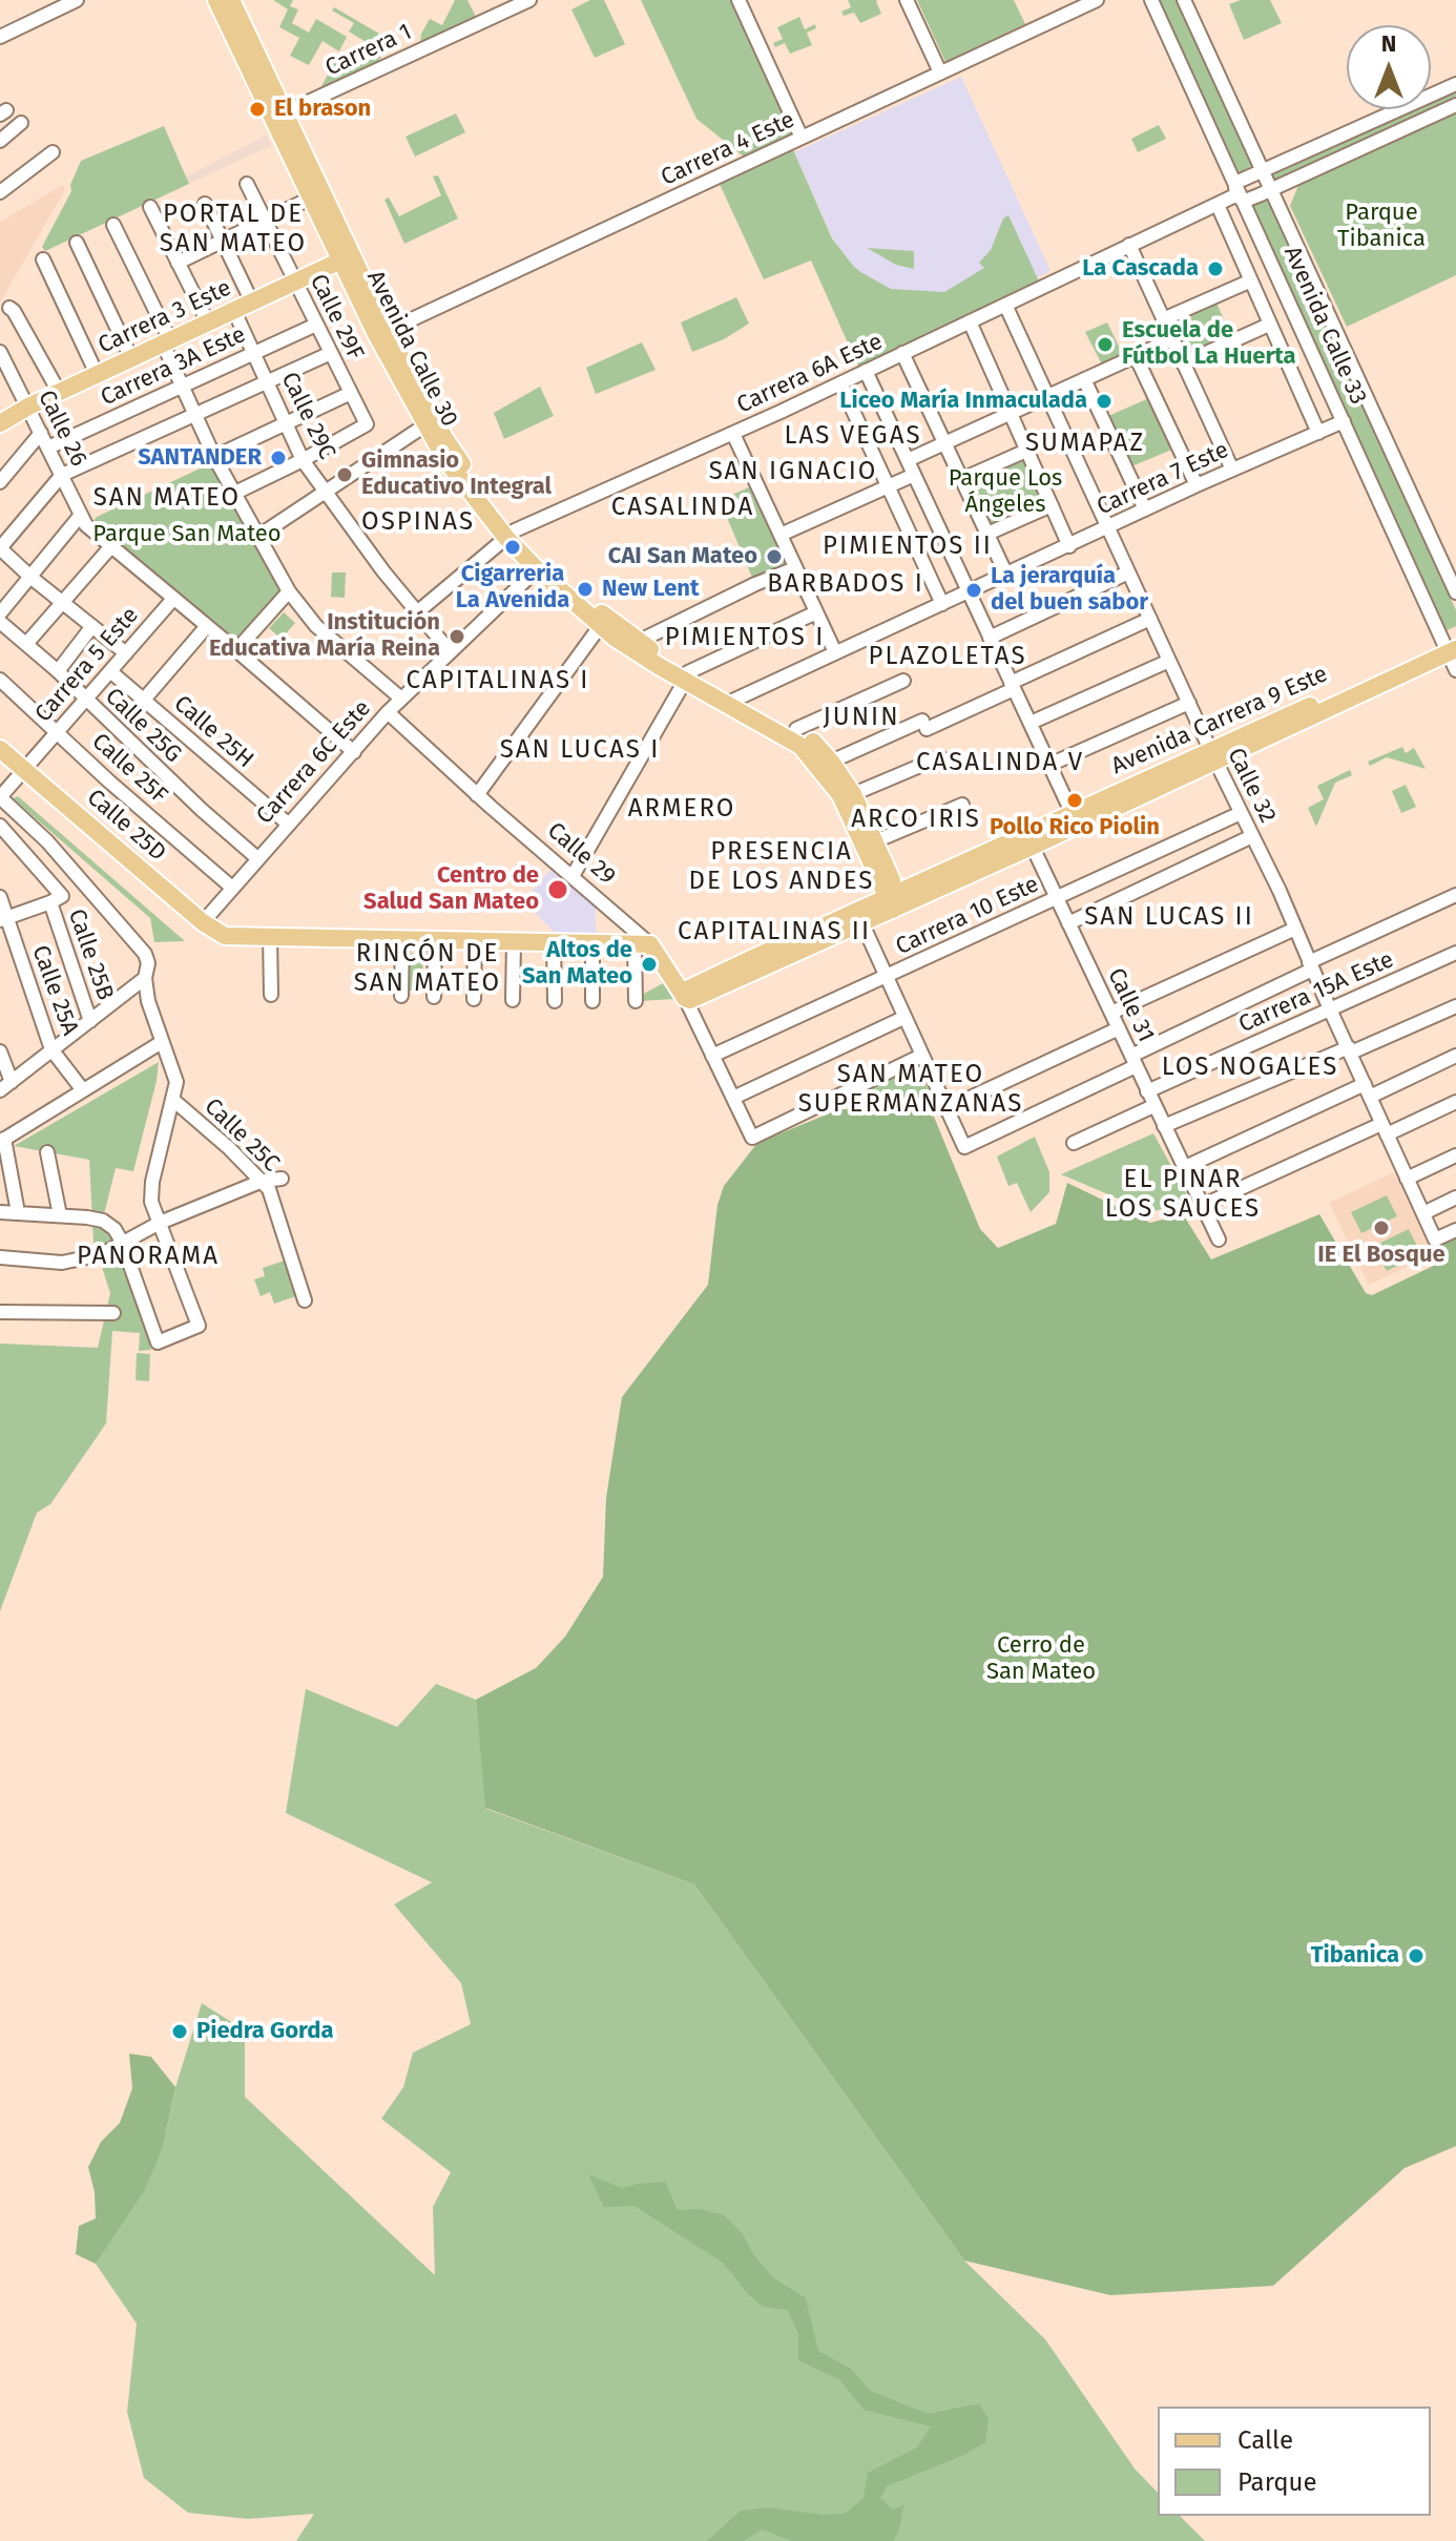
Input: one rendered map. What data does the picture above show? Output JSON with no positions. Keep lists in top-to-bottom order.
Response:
{
  "streets": {
    "main road": [
      "Carrera 3 Este",
      "Avenida Calle 30",
      "Avenida Carrera 9 Este",
      "Calle 25D",
      "Calle 29"
    ],
    "street": [
      "Carrera 1",
      "Carrera 4 Este",
      "Calle 29F",
      "Avenida Calle 33",
      "Carrera 3A Este",
      "Carrera 6A Este",
      "Calle 29C",
      "Calle 26",
      "Carrera 7 Este",
      "Carrera 5 Este",
      "Calle 25G",
      "Calle 25H",
      "Carrera 6C Este",
      "Calle 25F",
      "Calle 32",
      "Carrera 10 Este",
      "Calle 25B",
      "Calle 25A",
      "Carrera 15A Este",
      "Calle 31",
      "Calle 25C"
    ]
  },
  "crossings": [
    ["Carrera 1", "Avenida Calle 30"],
    ["Carrera 4 Este", "Avenida Calle 30"],
    ["Carrera 3 Este", "Calle 29F"],
    ["Carrera 3 Este", "Avenida Calle 30"],
    ["Carrera 3 Este", "Calle 29C"],
    ["Carrera 3 Este", "Calle 26"],
    ["Calle 29F", "Carrera 3A Este"],
    ["Calle 29F", "Calle 29C"],
    ["Avenida Calle 33", "Carrera 6A Este"],
    ["Avenida Calle 33", "Carrera 7 Este"],
    ["Avenida Calle 33", "Avenida Carrera 9 Este"],
    ["Avenida Calle 30", "Carrera 6A Este"],
    ["Avenida Calle 30", "Carrera 7 Este"],
    ["Avenida Calle 30", "Avenida Carrera 9 Este"],
    ["Avenida Calle 30", "Carrera 6C Este"],
    ["Carrera 3A Este", "Calle 29C"],
    ["Carrera 3A Este", "Calle 26"],
    ["Carrera 6A Este", "Calle 29C"],
    ["Carrera 6A Este", "Calle 32"],
    ["Calle 29C", "Carrera 6C Este"],
    ["Calle 26", "Carrera 5 Este"],
    ["Calle 26", "Carrera 6C Este"],
    ["Carrera 7 Este", "Calle 32"],
    ["Carrera 5 Este", "Calle 25G"],
    ["Carrera 5 Este", "Calle 25H"],
    ["Carrera 5 Este", "Calle 25F"],
    ["Carrera 5 Este", "Calle 25D"],
    ["Avenida Carrera 9 Este", "Calle 32"],
    ["Avenida Carrera 9 Este", "Calle 29"],
    ["Avenida Carrera 9 Este", "Calle 31"],
    ["Calle 25G", "Carrera 6C Este"],
    ["Calle 25H", "Carrera 6C Este"],
    ["Carrera 6C Este", "Calle 25F"],
    ["Carrera 6C Este", "Calle 25D"],
    ["Carrera 6C Este", "Calle 29"],
    ["Calle 32", "Carrera 10 Este"],
    ["Calle 32", "Carrera 15A Este"],
    ["Calle 29", "Carrera 10 Este"],
    ["Carrera 10 Este", "Calle 31"],
    ["Carrera 15A Este", "Calle 31"]
  ],
  "districts": [
    "PORTAL DE SAN MATEO",
    "LAS VEGAS",
    "SUMAPAZ",
    "SAN IGNACIO",
    "SAN MATEO",
    "CASALINDA",
    "OSPINAS",
    "PIMIENTOS II",
    "BARBADOS I",
    "PIMIENTOS I",
    "PLAZOLETAS",
    "CAPITALINAS I",
    "JUNIN",
    "SAN LUCAS I",
    "CASALINDA V",
    "ARMERO",
    "ARCO IRIS",
    "PRESENCIA DE LOS ANDES",
    "SAN LUCAS II",
    "CAPITALINAS II",
    "RINCÓN DE SAN MATEO",
    "LOS NOGALES",
    "SAN MATEO SUPERMANZANAS",
    "EL PINAR LOS SAUCES",
    "PANORAMA"
  ],
  "parks": [
    "Parque Tibanica",
    "Parque Los Ángeles",
    "Parque San Mateo",
    "Cerro de San Mateo"
  ],
  "places": [
    "El brason",
    "La Cascada",
    "Escuela de Fútbol La Huerta",
    "Liceo María Inmaculada",
    "SANTANDER",
    "Gimnasio Educativo Integral",
    "Cigarreria La Avenida",
    "CAI San Mateo",
    "New Lent",
    "La jerarquía del buen sabor",
    "Institución Educativa María Reina",
    "Pollo Rico Piolin",
    "Centro de Salud San Mateo",
    "Altos de San Mateo",
    "IE El Bosque",
    "Tibanica",
    "Piedra Gorda"
  ],
  "legend": ["Calle", "Parque"],
  "north": "top"
}
